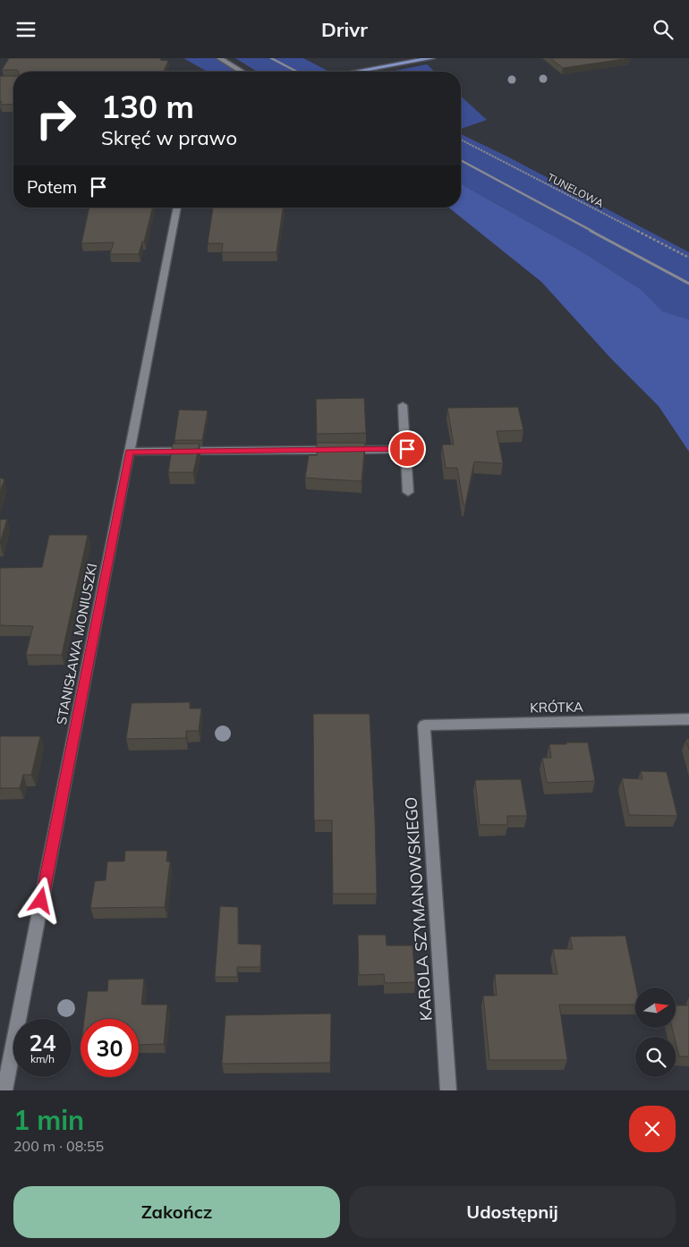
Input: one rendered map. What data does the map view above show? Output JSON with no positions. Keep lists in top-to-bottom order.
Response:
{
  "streets": {
    "street": ["STANISŁAWA MONIUSZKI", "KRÓTKA", "KAROLA SZYMANOWSKIEGO"],
    "path": ["TUNELOWA"]
  },
  "crossings": [
    ["KRÓTKA", "KAROLA SZYMANOWSKIEGO"]
  ],
  "north": "right",
  "page": {
    "header": "Drivr",
    "turn": ["130 m", "Skręć w prawo"],
    "then": "Potem",
    "speed": "24 km/h",
    "limit": "30",
    "heading": ["1 min", "200 m · 08:55"],
    "buttons": ["Zakończ", "Udostępnij"]
  }
}
